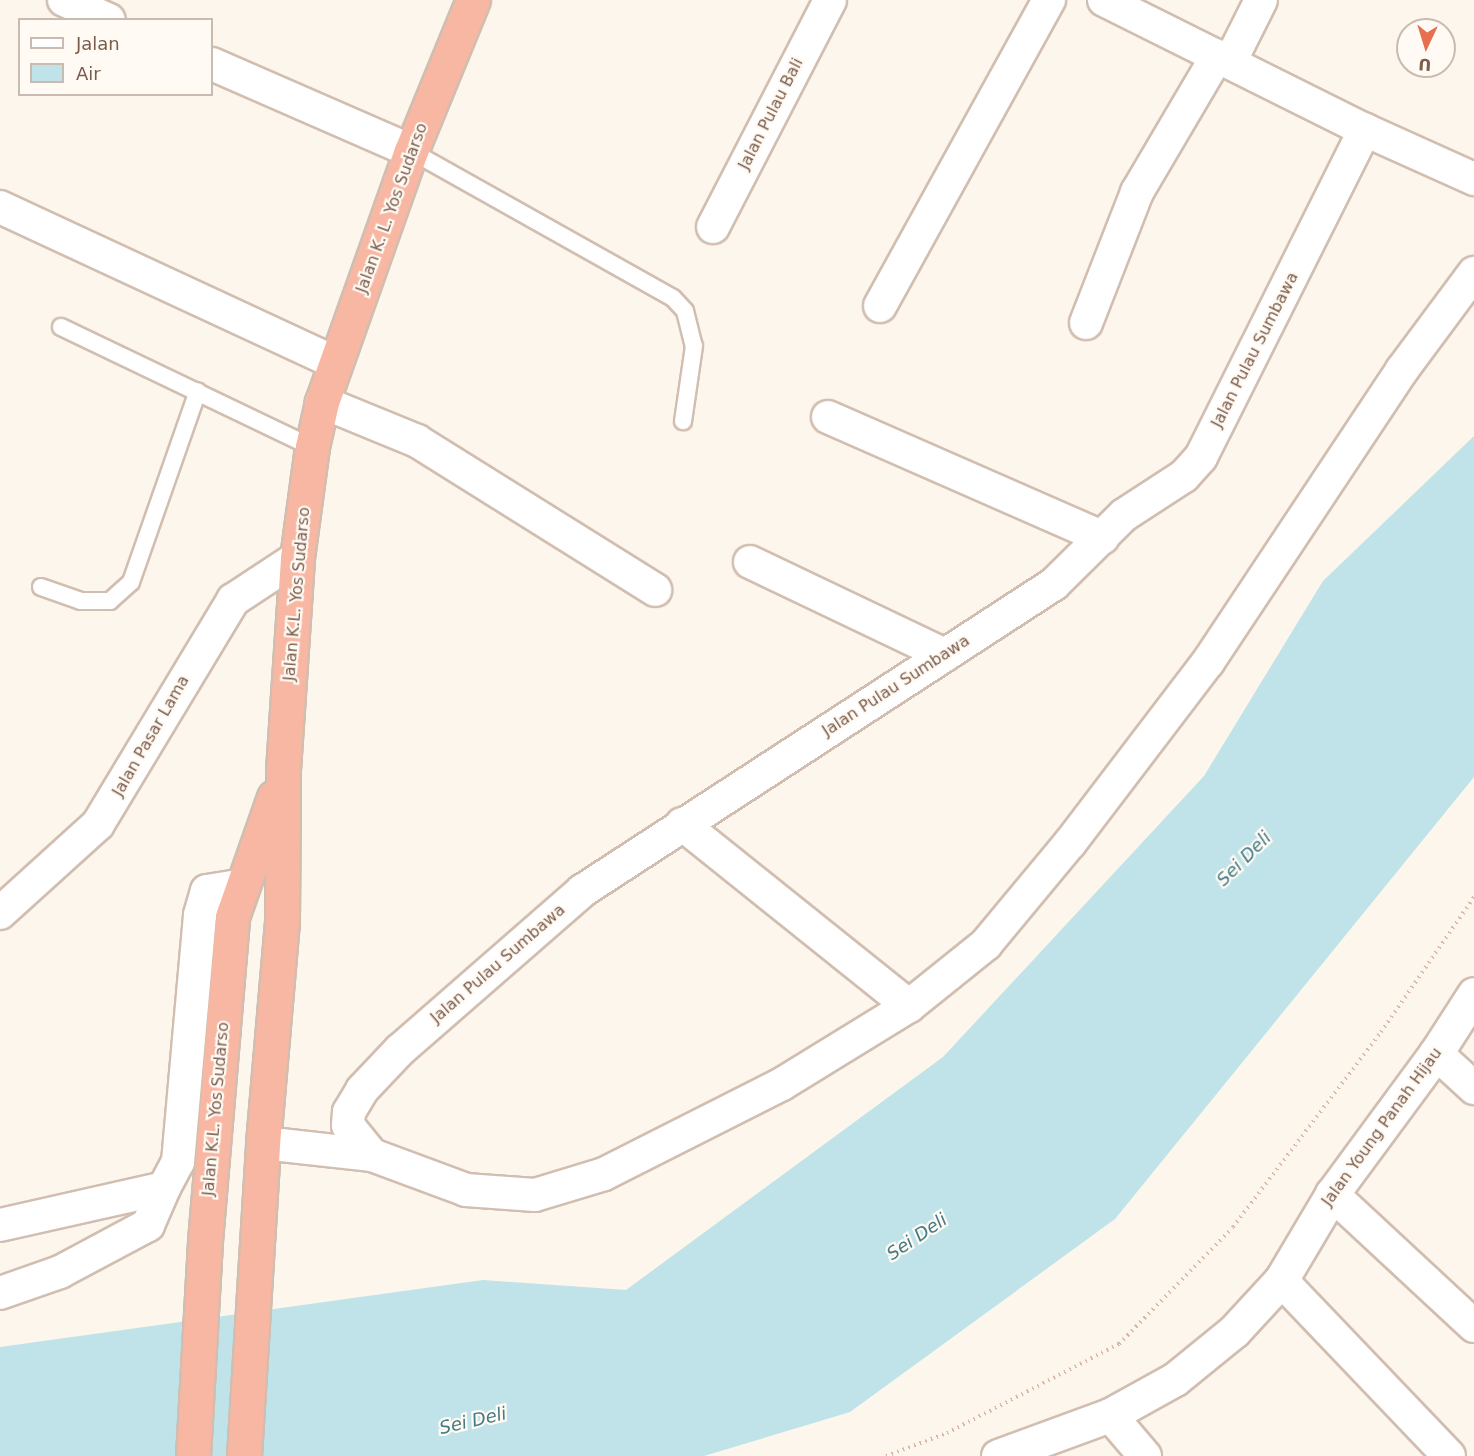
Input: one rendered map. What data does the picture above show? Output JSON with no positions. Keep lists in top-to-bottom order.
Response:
{
  "streets": {
    "highway": ["Jalan K. L. Yos Sudarso", "Jalan K.L. Yos Sudarso"],
    "street": [
      "Jalan Pulau Bali",
      "Jalan Pulau Sumbawa",
      "Jalan Pasar Lama",
      "Jalan Young Panah Hijau"
    ]
  },
  "crossings": [
    ["Jalan K. L. Yos Sudarso", "Jalan K.L. Yos Sudarso"],
    ["Jalan K.L. Yos Sudarso", "Jalan Pasar Lama"]
  ],
  "water": ["Sei Deli"],
  "legend": ["Jalan", "Air"],
  "north": "bottom"
}
